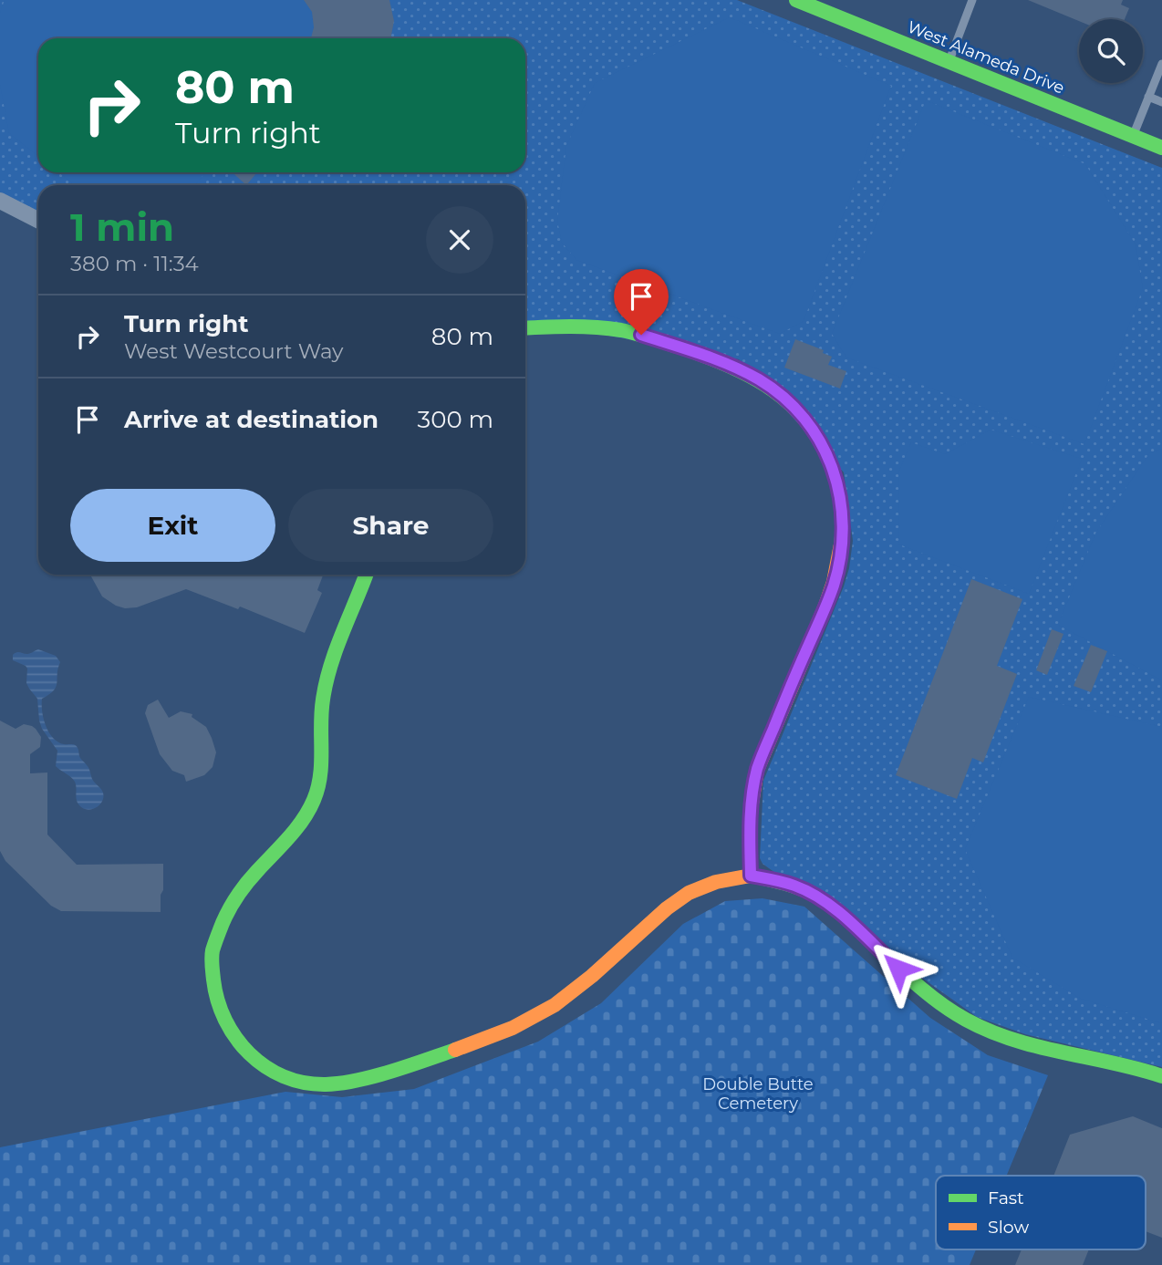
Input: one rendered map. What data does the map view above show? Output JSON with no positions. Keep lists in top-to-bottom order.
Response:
{
  "streets": {
    "street": ["West Alameda Drive"]
  },
  "parks": ["Double Butte Cemetery"],
  "legend": ["Fast", "Slow"],
  "page": {
    "turn": ["80 m", "Turn right"],
    "heading": ["1 min", "380 m · 11:34"],
    "list": [
      {
        "name": "Turn right",
        "note": "West Westcourt Way",
        "value": "80 m"
      },
      {
        "name": "Arrive at destination",
        "value": "300 m"
      }
    ],
    "buttons": ["Exit", "Share"]
  }
}
